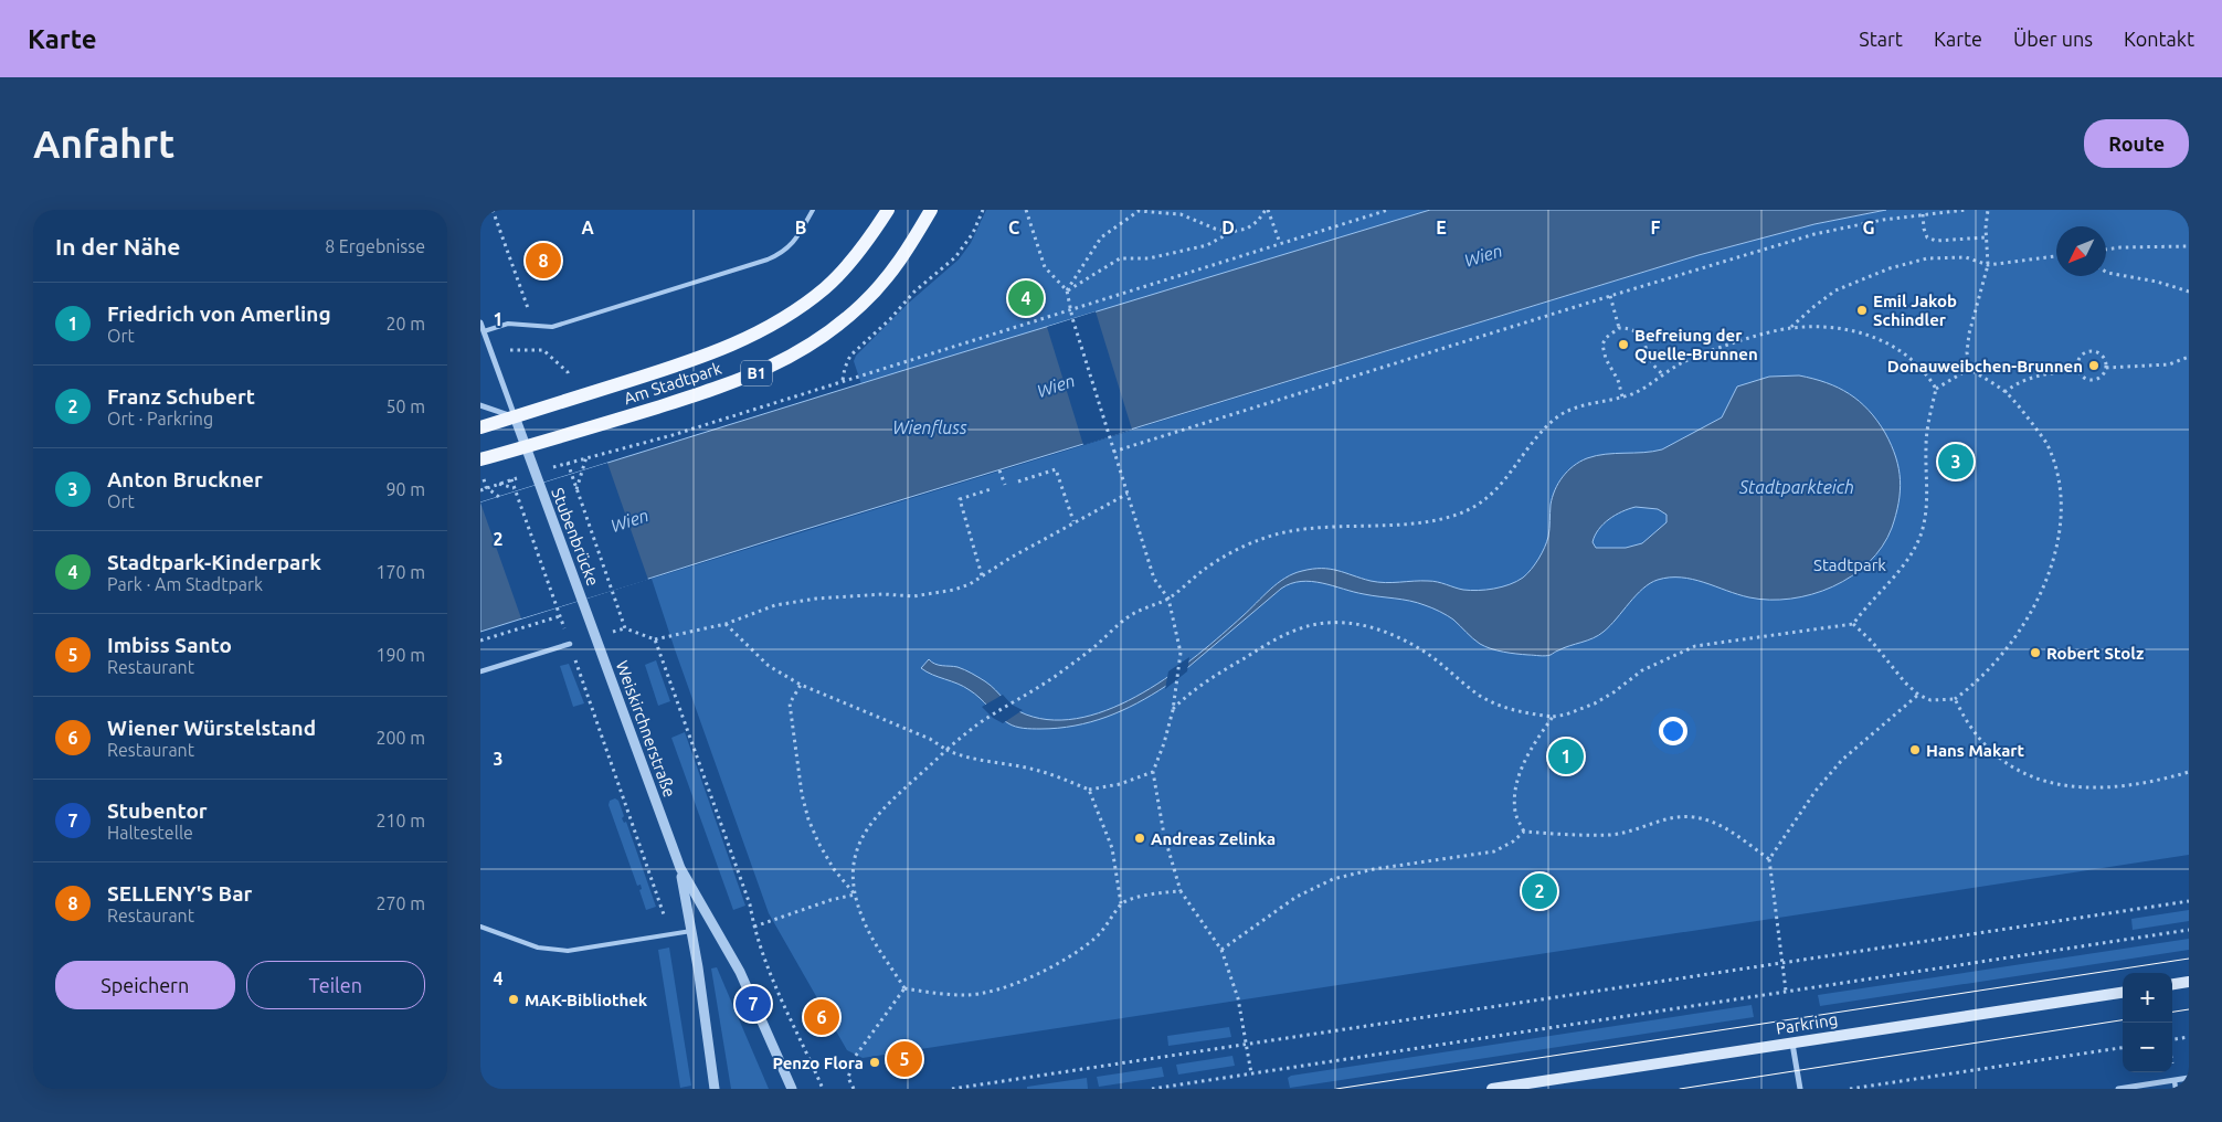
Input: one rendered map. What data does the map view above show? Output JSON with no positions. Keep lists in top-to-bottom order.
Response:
{
  "streets": {
    "main road": ["B1", "Am Stadtpark", "Parkring"],
    "street": ["Stubenbrücke", "Weiskirchnerstraße"]
  },
  "crossings": [
    ["B1", "Am Stadtpark"],
    ["B1", "Stubenbrücke"],
    ["Am Stadtpark", "Stubenbrücke"],
    ["Stubenbrücke", "Weiskirchnerstraße"]
  ],
  "water": ["Wien", "Wienfluss", "Stadtparkteich"],
  "parks": ["Stadtpark"],
  "places": [
    "Emil Jakob Schindler",
    "Befreiung der Quelle-Brunnen",
    "Donauweibchen-Brunnen",
    "Robert Stolz",
    "Hans Makart",
    "Andreas Zelinka",
    "MAK-Bibliothek",
    "Penzo Flora"
  ],
  "north": "bottom left",
  "page": {
    "header": "Karte",
    "nav": [
      "Start",
      "Karte",
      "Über uns",
      "Kontakt"
    ],
    "buttons": [
      "Route",
      ["Speichern", "Teilen"]
    ],
    "title": "Anfahrt",
    "heading": ["In der Nähe", "8 Ergebnisse"],
    "pins": [
      "8",
      "4",
      "3",
      "1",
      "2",
      "7",
      "6",
      "5"
    ],
    "list": [
      {
        "mark": "1",
        "name": "Friedrich von Amerling",
        "note": "Ort",
        "value": "20 m"
      },
      {
        "mark": "2",
        "name": "Franz Schubert",
        "note": "Ort · Parkring",
        "value": "50 m"
      },
      {
        "mark": "3",
        "name": "Anton Bruckner",
        "note": "Ort",
        "value": "90 m"
      },
      {
        "mark": "4",
        "name": "Stadtpark-Kinderpark",
        "note": "Park · Am Stadtpark",
        "value": "170 m"
      },
      {
        "mark": "5",
        "name": "Imbiss Santo",
        "note": "Restaurant",
        "value": "190 m"
      },
      {
        "mark": "6",
        "name": "Wiener Würstelstand",
        "note": "Restaurant",
        "value": "200 m"
      },
      {
        "mark": "7",
        "name": "Stubentor",
        "note": "Haltestelle",
        "value": "210 m"
      },
      {
        "mark": "8",
        "name": "SELLENY'S Bar",
        "note": "Restaurant",
        "value": "270 m"
      }
    ],
    "map_buttons": ["+", "−"]
  },
  "grid": {
    "columns": [
      "A",
      "B",
      "C",
      "D",
      "E",
      "F",
      "G"
    ],
    "rows": [
      "1",
      "2",
      "3",
      "4"
    ]
  }
}
